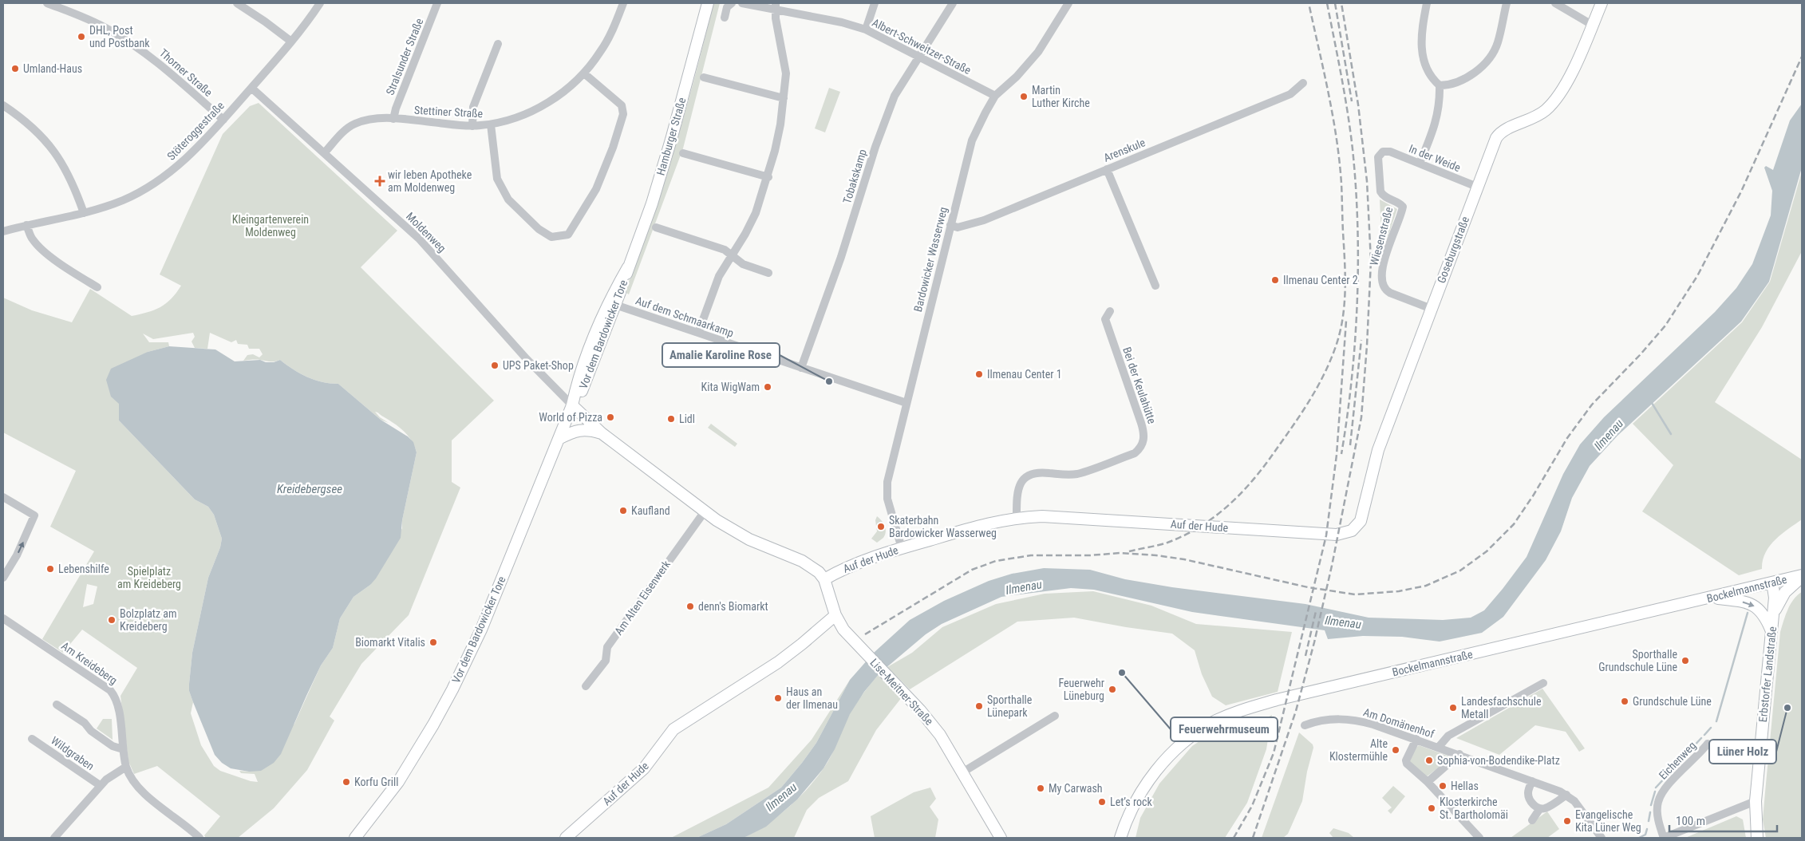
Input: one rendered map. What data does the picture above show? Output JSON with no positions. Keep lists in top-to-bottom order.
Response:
{
  "streets": {
    "main road": [
      "Hamburger Straße",
      "Goseburgstraße",
      "Vor dem Bardowicker Tore",
      "Auf der Hude",
      "Bockelmannstraße",
      "Erbstorfer Landstraße",
      "Lise-Meitner-Straße"
    ],
    "street": [
      "Albert-Schweitzer-Straße",
      "Stralsunder Straße",
      "Thorner Straße",
      "Stettiner Straße",
      "Stöteroggestraße",
      "Arenskule",
      "In der Weide",
      "Tobakskamp",
      "Moldenweg",
      "Wiesenstraße",
      "Bardowicker Wasserweg",
      "Auf dem Schmaarkamp",
      "Bei der Keulahütte",
      "Am Alten Eisenwerk",
      "Am Kreideberg",
      "Am Domänenhof",
      "Wildgraben",
      "Eichenweg"
    ]
  },
  "crossings": [
    ["Albert-Schweitzer-Straße", "Tobakskamp"],
    ["Albert-Schweitzer-Straße", "Bardowicker Wasserweg"],
    ["Stralsunder Straße", "Stettiner Straße"],
    ["Thorner Straße", "Stöteroggestraße"],
    ["Stettiner Straße", "Moldenweg"],
    ["Stöteroggestraße", "Moldenweg"],
    ["Hamburger Straße", "Vor dem Bardowicker Tore"],
    ["Arenskule", "Bardowicker Wasserweg"],
    ["In der Weide", "Wiesenstraße"],
    ["In der Weide", "Goseburgstraße"],
    ["Tobakskamp", "Auf dem Schmaarkamp"],
    ["Moldenweg", "Vor dem Bardowicker Tore"],
    ["Wiesenstraße", "Goseburgstraße"],
    ["Goseburgstraße", "Auf der Hude"],
    ["Bardowicker Wasserweg", "Auf dem Schmaarkamp"],
    ["Bardowicker Wasserweg", "Auf der Hude"],
    ["Auf dem Schmaarkamp", "Vor dem Bardowicker Tore"],
    ["Bei der Keulahütte", "Auf der Hude"],
    ["Auf der Hude", "Lise-Meitner-Straße"],
    ["Bockelmannstraße", "Erbstorfer Landstraße"]
  ],
  "water": ["Ilmenau", "Kreidebergsee"],
  "parks": ["Kleingartenverein Moldenweg", "Spielplatz am Kreideberg"],
  "places": {
    "other": [
      "DHL, Post und Postbank",
      "Umland-Haus",
      "Martin Luther Kirche",
      "Ilmenau Center 2",
      "UPS Paket-Shop",
      "Ilmenau Center 1",
      "Amalie Karoline Rose",
      "Kita WigWam",
      "World of Pizza",
      "Lidl",
      "Kaufland",
      "Skaterbahn Bardowicker Wasserweg",
      "Lebenshilfe",
      "denn's Biomarkt",
      "Bolzplatz am Kreideberg",
      "Biomarkt Vitalis",
      "Sporthalle Grundschule Lüne",
      "Feuerwehrmuseum",
      "Feuerwehr Lüneburg",
      "Haus an der Ilmenau",
      "Grundschule Lüne",
      "Sporthalle Lünepark",
      "Landesfachschule Metall",
      "Lüner Holz",
      "Alte Klostermühle",
      "Sophia-von-Bodendike-Platz",
      "Korfu Grill",
      "Hellas",
      "My Carwash",
      "Let’s rock",
      "Klosterkirche St. Bartholomäi",
      "Evangelische Kita Lüner Weg"
    ],
    "health": ["wir leben Apotheke am Moldenweg"]
  },
  "scale_bar": "100 m"
}
